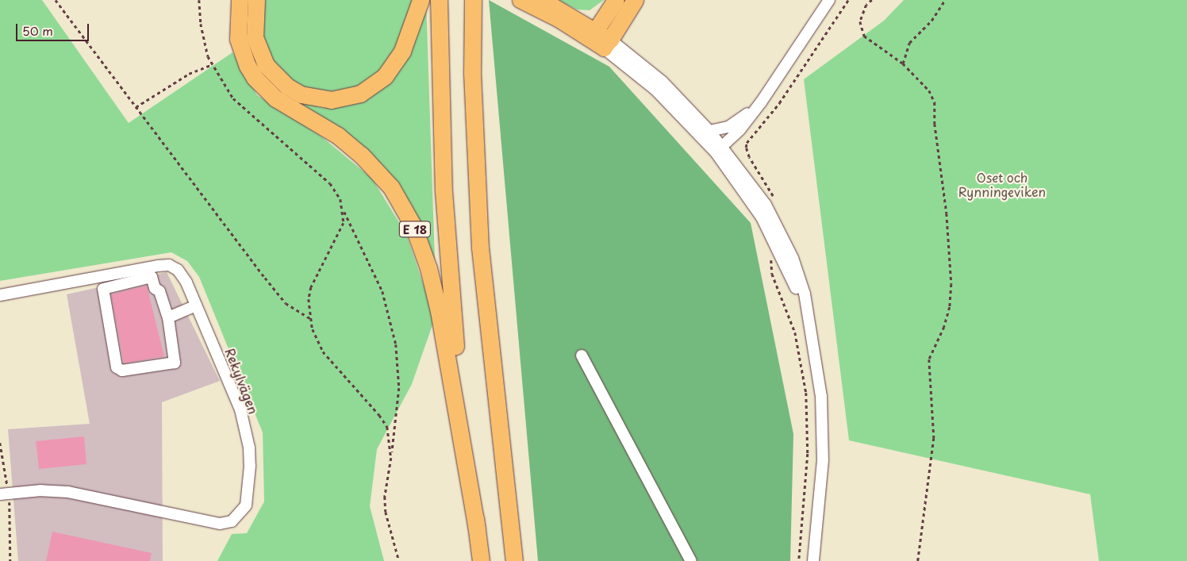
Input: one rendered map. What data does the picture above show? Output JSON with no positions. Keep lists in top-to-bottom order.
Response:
{
  "streets": {
    "highway": ["E 18"],
    "street": ["Rekylvägen"]
  },
  "parks": ["Oset och Rynningeviken"],
  "scale_bar": "50 m"
}
